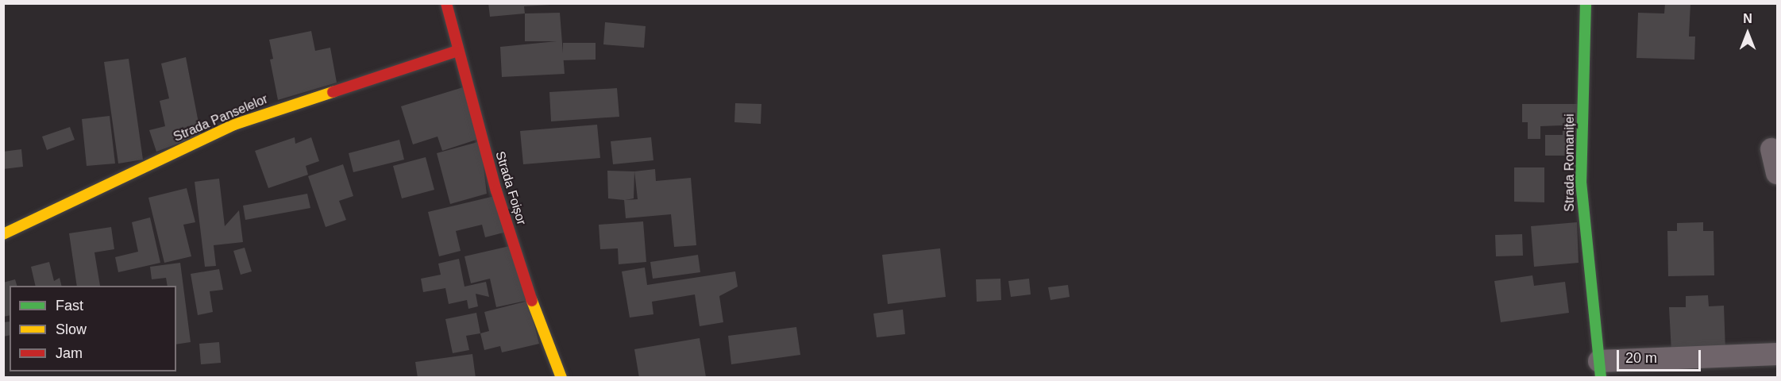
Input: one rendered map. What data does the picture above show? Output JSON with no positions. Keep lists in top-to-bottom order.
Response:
{
  "streets": {
    "street": ["Strada Panselelor", "Strada Romaniței", "Strada Foișor"]
  },
  "crossings": [
    ["Strada Panselelor", "Strada Foișor"]
  ],
  "legend": ["Fast", "Slow", "Jam"],
  "scale_bar": "20 m",
  "north": "top"
}
